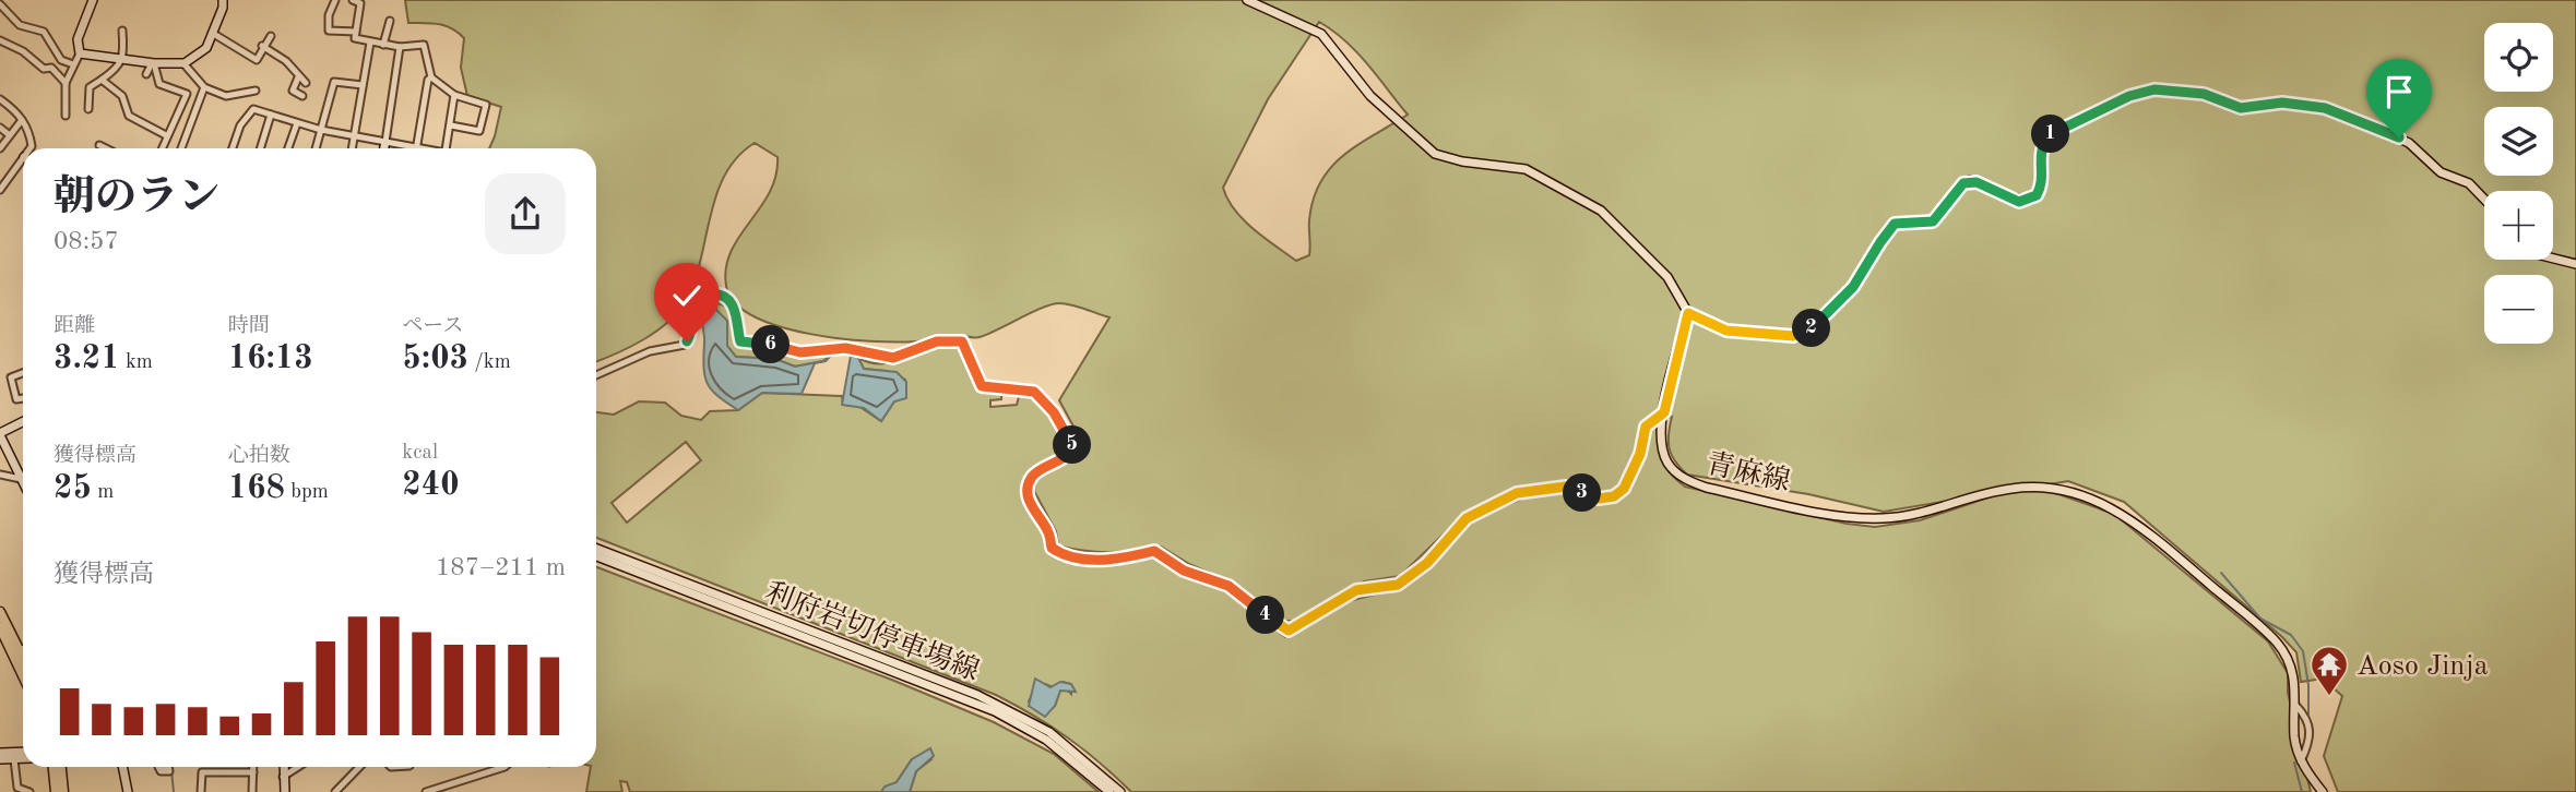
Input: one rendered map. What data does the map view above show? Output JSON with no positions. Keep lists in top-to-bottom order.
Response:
{
  "streets": {
    "street": ["青麻線", "利府岩切停車場線"]
  },
  "places": {
    "temple": ["Aoso Jinja"]
  },
  "page": {
    "map_buttons": ["+", "−"],
    "pins": [
      "1",
      "2",
      "6",
      "5",
      "3",
      "4"
    ],
    "heading": ["朝のラン", "08:57"],
    "stats": [
      ["距離", "3.21 km"],
      ["時間", "16:13"],
      ["ペース", "5:03 /km"],
      ["獲得標高", "25 m"],
      ["心拍数", "168 bpm"],
      ["kcal", "240"]
    ],
    "chart": ["獲得標高", "187–211 m"]
  }
}
